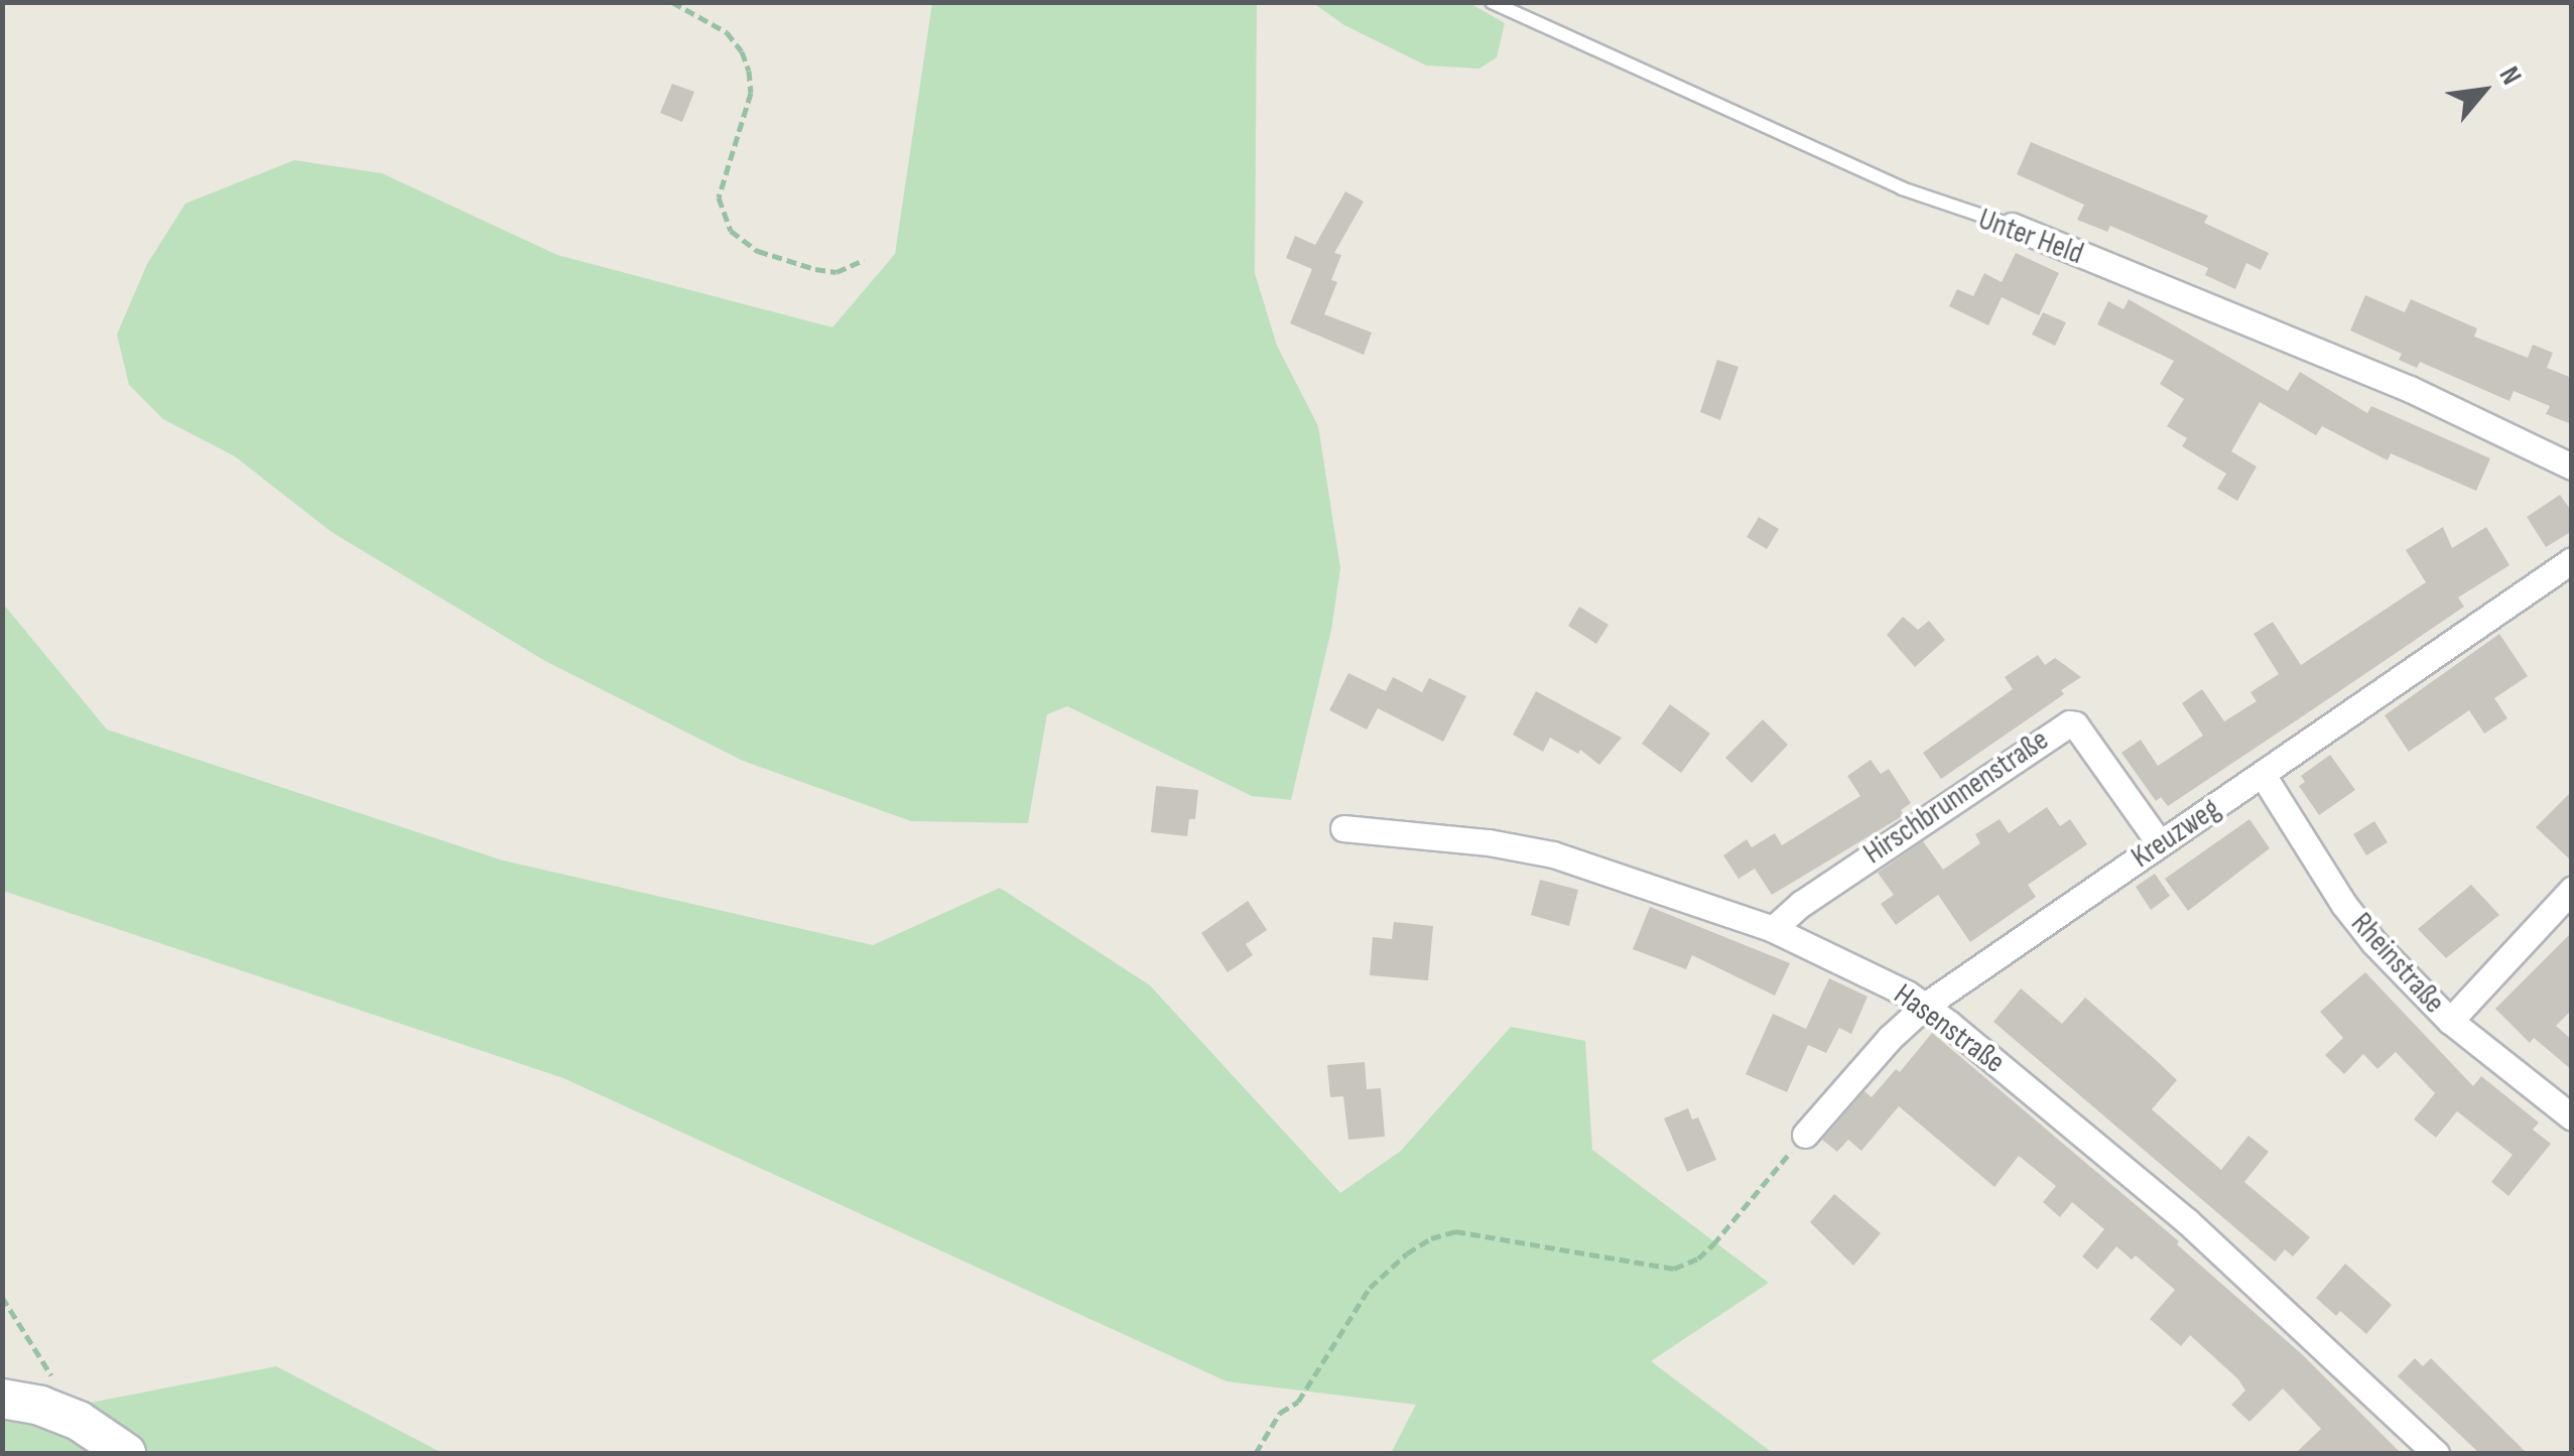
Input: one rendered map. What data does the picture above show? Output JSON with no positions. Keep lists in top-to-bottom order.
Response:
{
  "streets": {
    "street": [
      "Unter Held",
      "Hirschbrunnenstraße",
      "Kreuzweg",
      "Rheinstraße",
      "Hasenstraße"
    ]
  },
  "crossings": [
    ["Hirschbrunnenstraße", "Kreuzweg"],
    ["Hirschbrunnenstraße", "Hasenstraße"],
    ["Kreuzweg", "Rheinstraße"],
    ["Kreuzweg", "Hasenstraße"]
  ],
  "north": "top right"
}
